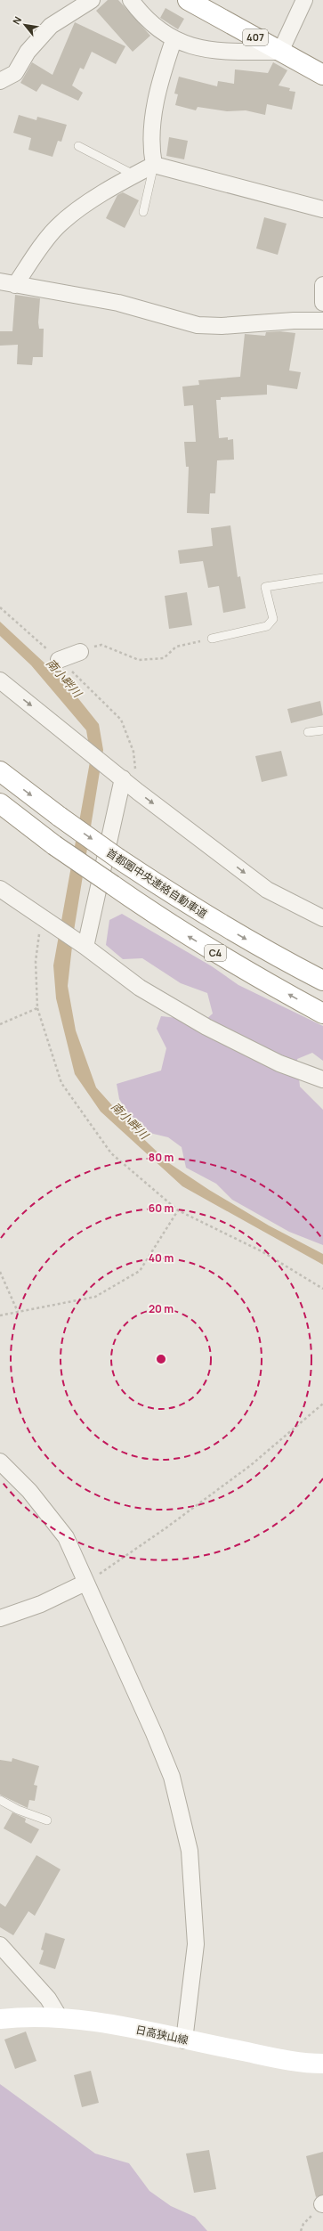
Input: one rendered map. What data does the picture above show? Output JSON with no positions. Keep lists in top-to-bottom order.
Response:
{
  "streets": {
    "main road": [
      "407",
      "首都圏中央連絡自動車道",
      "C4",
      "日高狭山線"
    ]
  },
  "water": ["南小畔川"],
  "north": "top left",
  "rings": [
    "80 m",
    "60 m",
    "40 m",
    "20 m"
  ]
}
